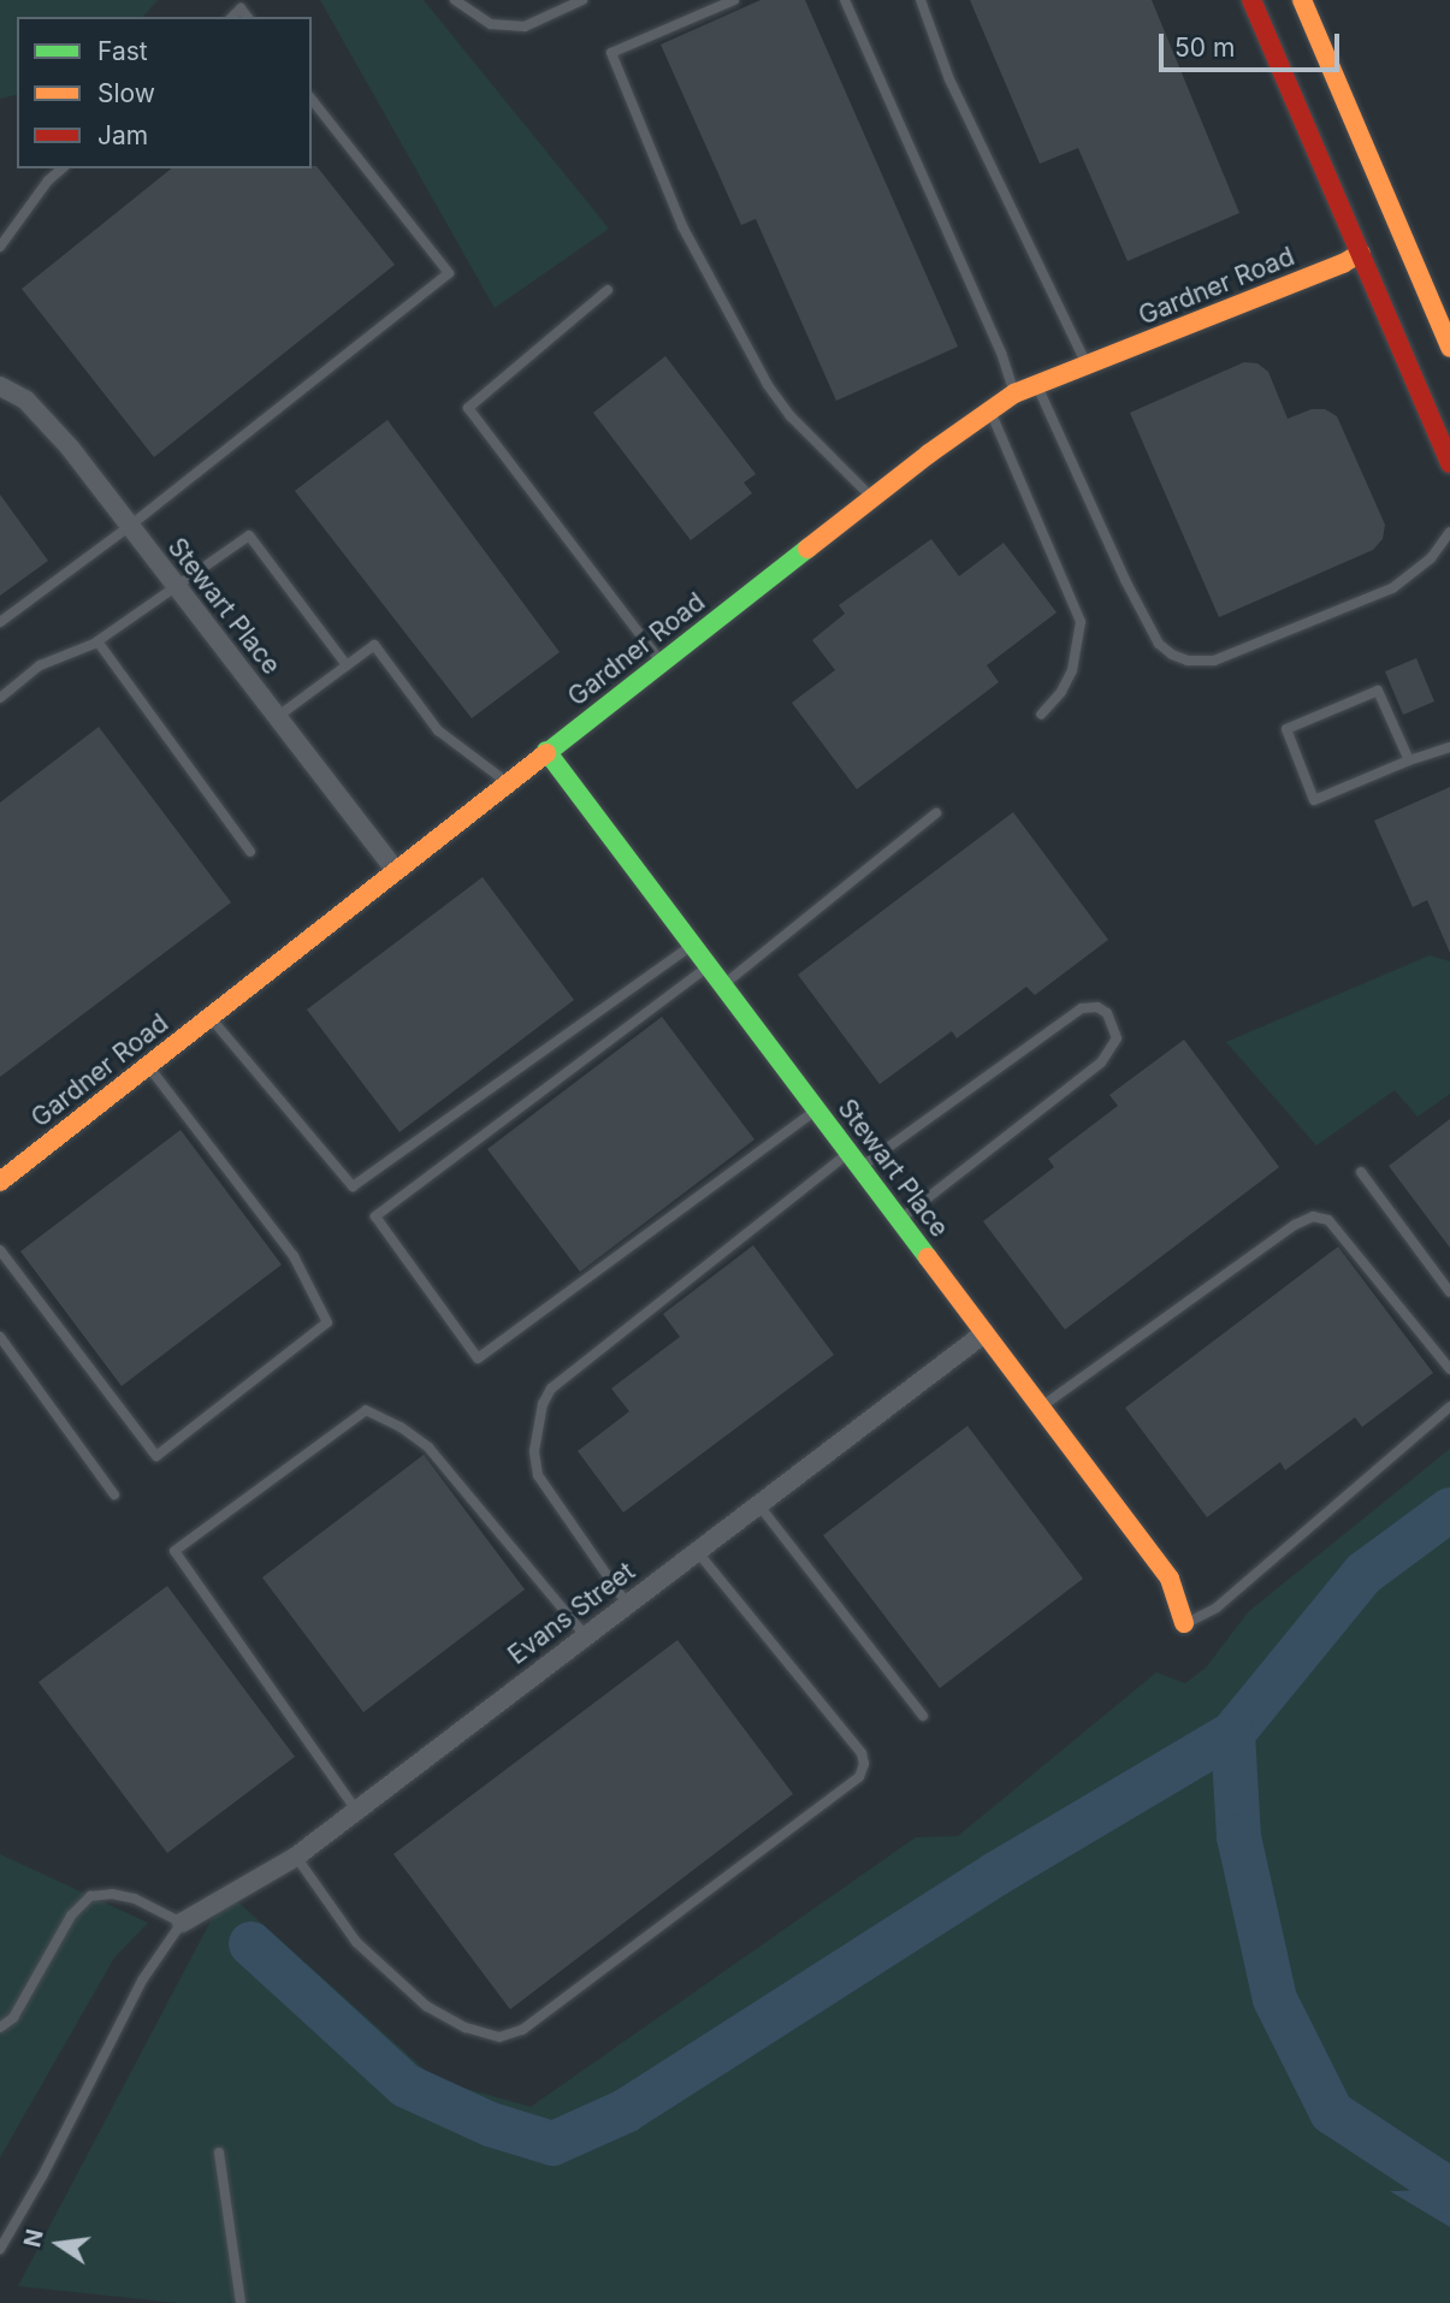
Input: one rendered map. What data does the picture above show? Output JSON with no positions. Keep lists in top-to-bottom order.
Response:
{
  "streets": {
    "main road": ["Gardner Road", "Stewart Place"],
    "street": ["Evans Street"]
  },
  "crossings": [
    ["Gardner Road", "Stewart Place"],
    ["Stewart Place", "Evans Street"]
  ],
  "legend": ["Fast", "Slow", "Jam"],
  "scale_bar": "50 m",
  "north": "left"
}
